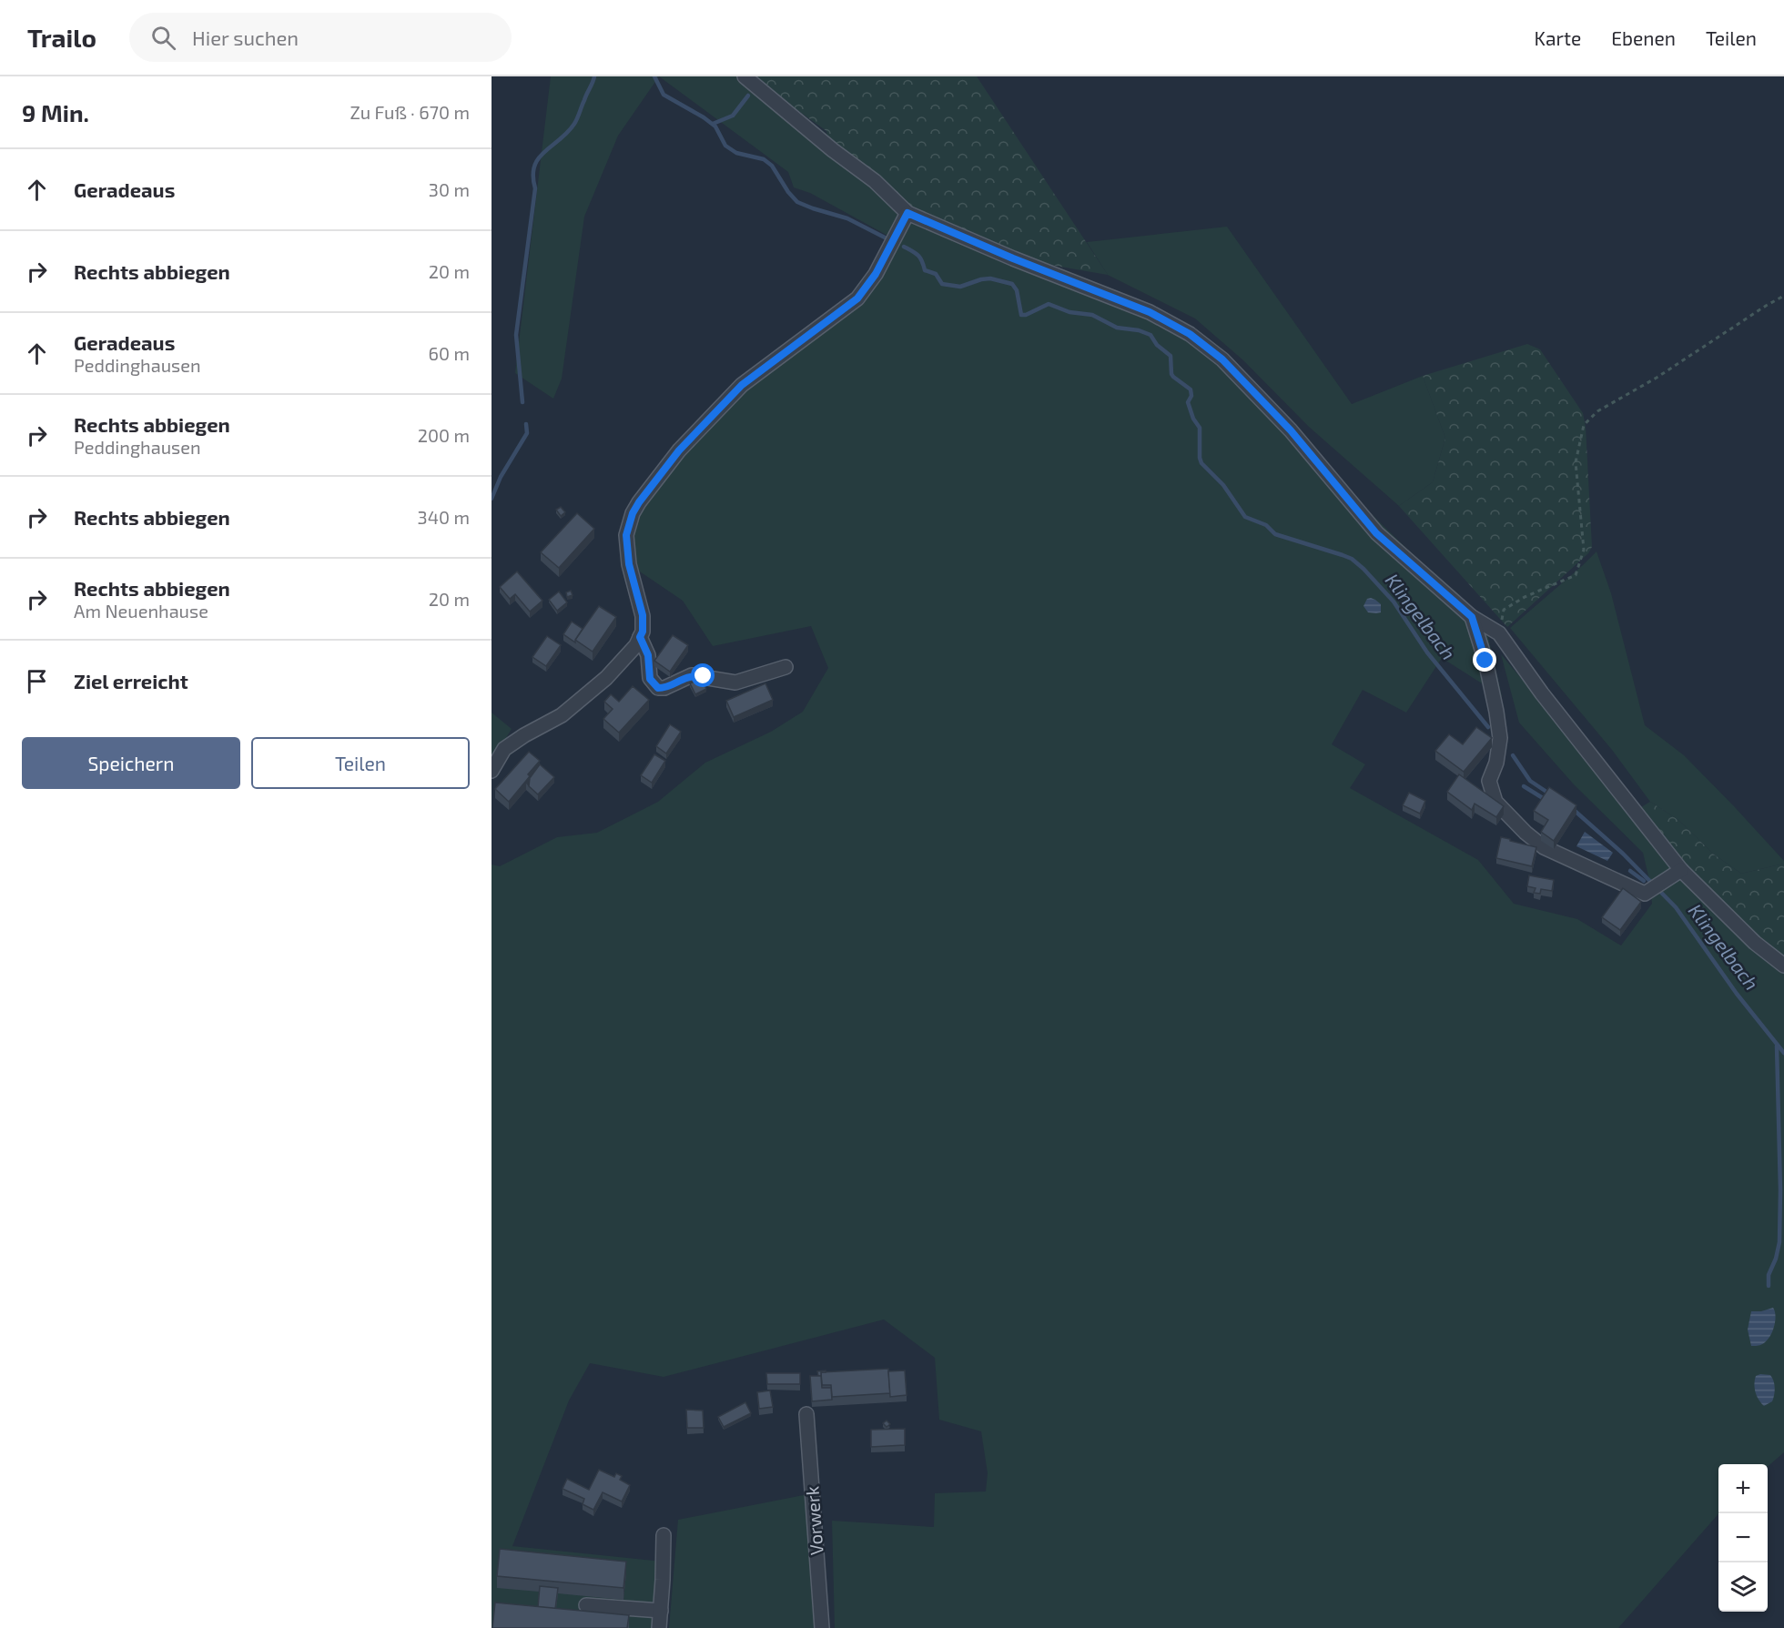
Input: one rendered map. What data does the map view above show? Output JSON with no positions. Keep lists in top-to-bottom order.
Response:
{
  "streets": {
    "street": ["Vorwerk"]
  },
  "water": ["Klingelbach"],
  "page": {
    "header": "Trailo",
    "search": "Hier suchen",
    "nav": ["Karte", "Ebenen", "Teilen"],
    "heading": ["9 Min.", "Zu Fuß · 670 m"],
    "list": [
      ["Geradeaus", "30 m"],
      ["Rechts abbiegen", "20 m"],
      ["Geradeaus", "Peddinghausen", "60 m"],
      ["Rechts abbiegen", "Peddinghausen", "200 m"],
      ["Rechts abbiegen", "340 m"],
      ["Rechts abbiegen", "Am Neuenhause", "20 m"],
      "Ziel erreicht"
    ],
    "buttons": ["Speichern", "Teilen"],
    "map_buttons": ["+", "−"]
  }
}
